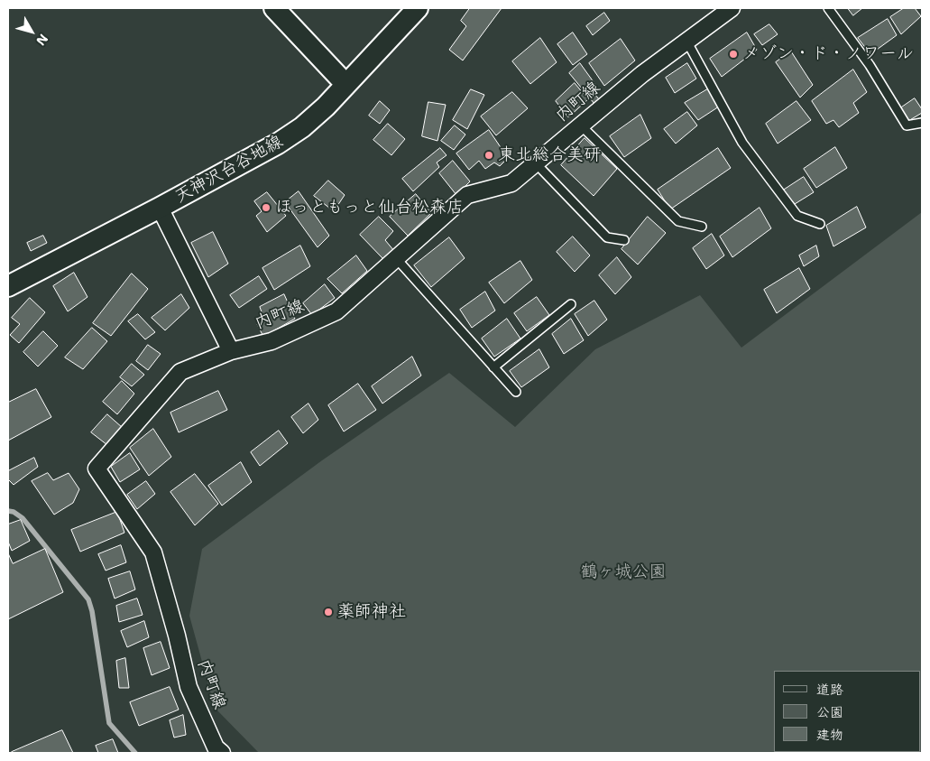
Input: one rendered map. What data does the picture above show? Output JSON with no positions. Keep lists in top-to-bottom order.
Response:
{
  "streets": {
    "street": ["内町線", "天神沢台谷地線"]
  },
  "parks": ["鶴ヶ城公園"],
  "places": [
    "メゾン・ド・ノワール",
    "東北総合美研",
    "ほっともっと仙台松森店",
    "薬師神社"
  ],
  "legend": ["道路", "公園", "建物"],
  "north": "bottom right"
}
